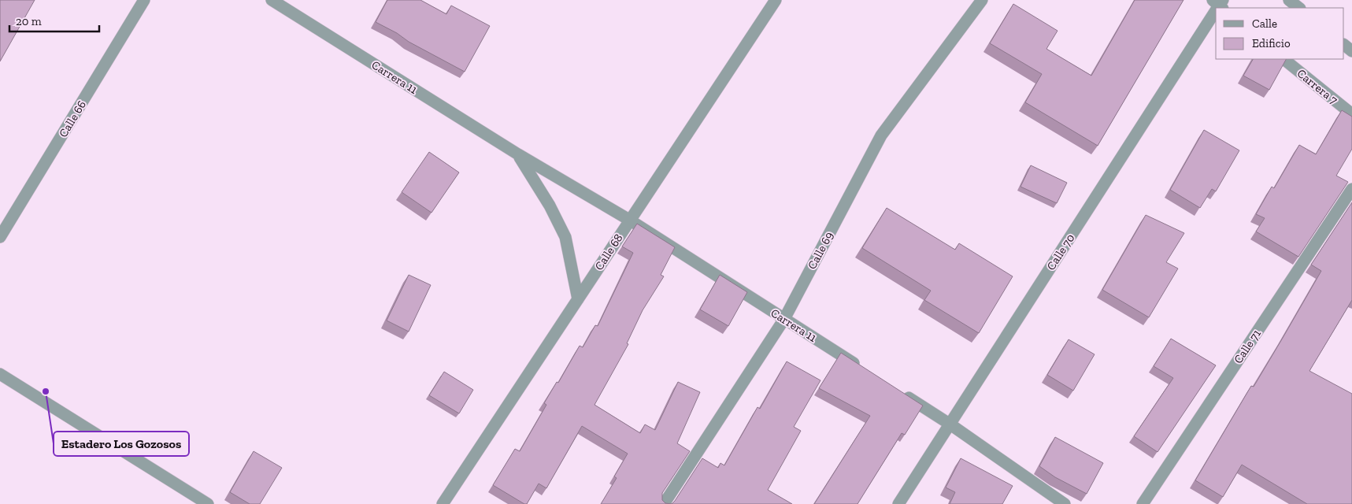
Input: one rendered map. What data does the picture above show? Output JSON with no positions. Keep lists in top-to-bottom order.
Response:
{
  "streets": {
    "street": [
      "Carrera 11",
      "Carrera 7",
      "Calle 66",
      "Calle 69",
      "Calle 68",
      "Calle 70",
      "Calle 71"
    ]
  },
  "crossings": [
    ["Carrera 11", "Calle 69"],
    ["Carrera 11", "Calle 68"]
  ],
  "places": ["Estadero Los Gozosos"],
  "legend": ["Calle", "Edificio"],
  "scale_bar": "20 m"
}
